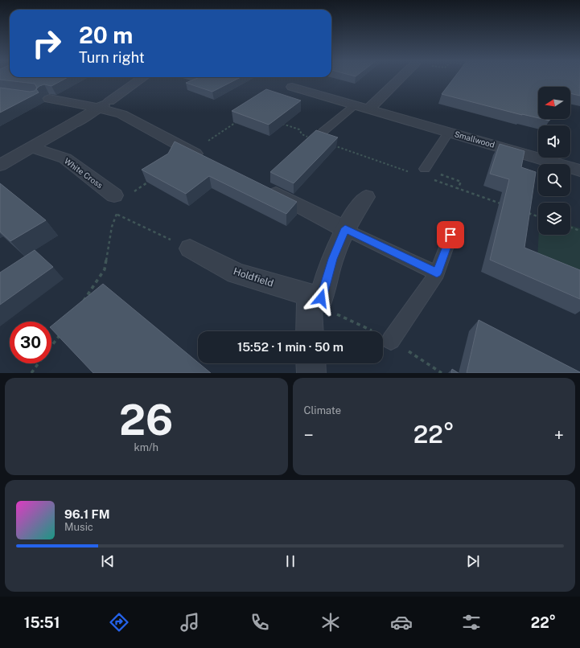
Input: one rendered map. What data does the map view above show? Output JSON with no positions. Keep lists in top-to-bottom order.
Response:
{
  "streets": {
    "street": ["Smallwood", "White Cross", "Holdfield"]
  },
  "north": "left",
  "page": {
    "turn": ["20 m", "Turn right"],
    "limit": "30",
    "trip": "15:52 · 1 min · 50 m",
    "tile": [
      ["26", "km/h"],
      "Climate"
    ],
    "heat": ["−", "22°", "+"],
    "song": ["96.1 FM", "Music"],
    "tabs": ["15:51", "22°"]
  }
}
